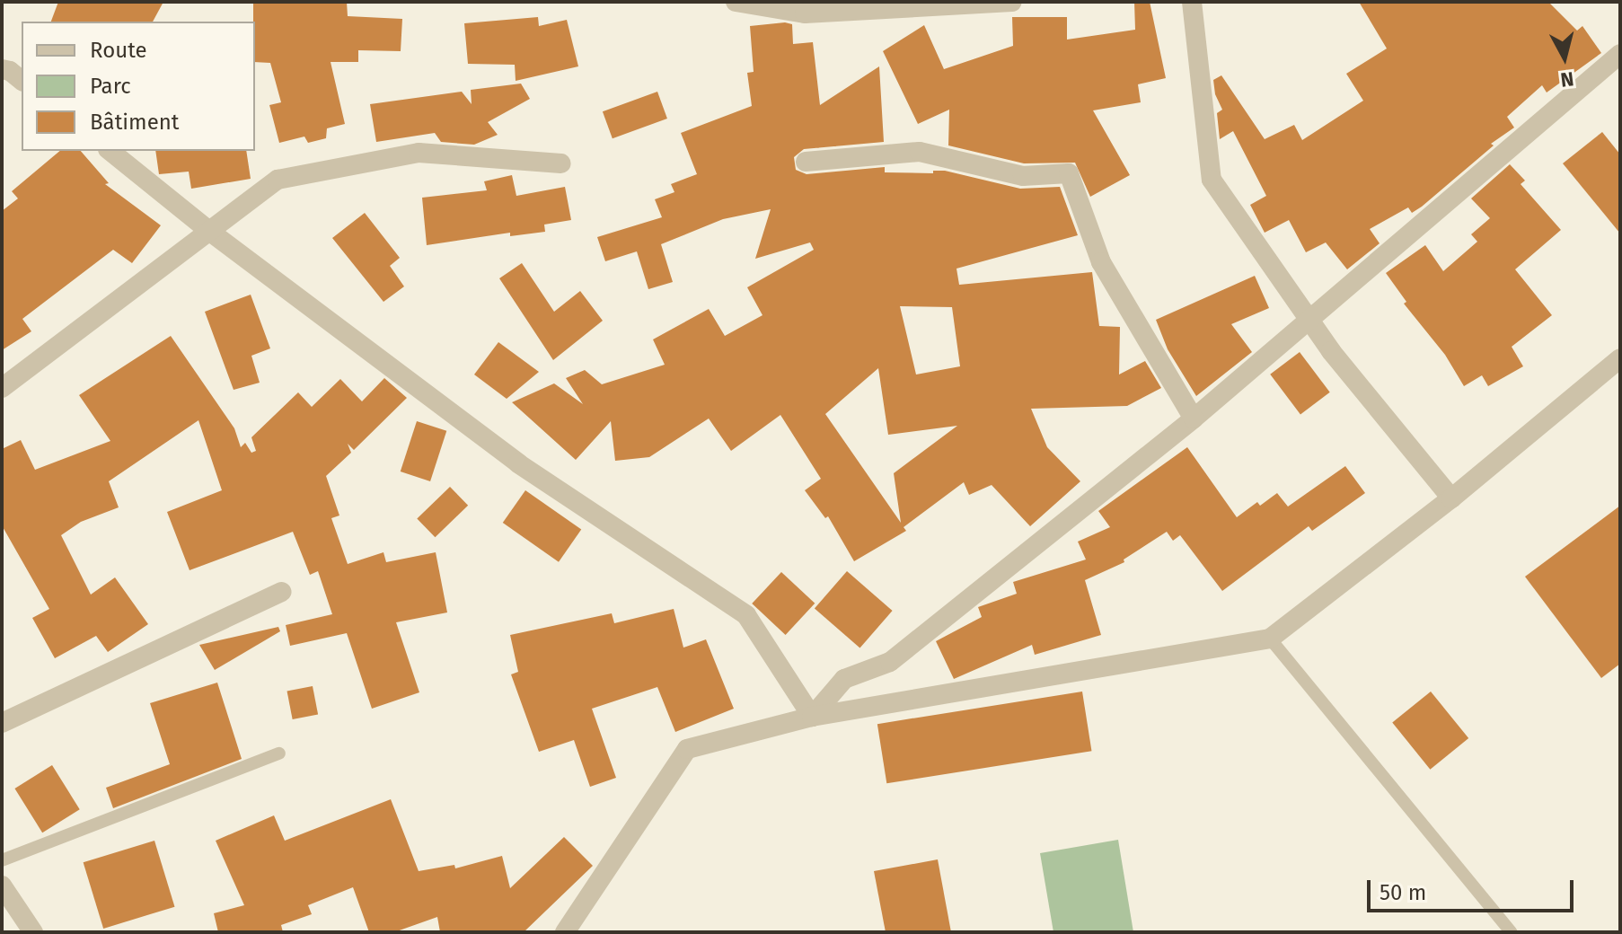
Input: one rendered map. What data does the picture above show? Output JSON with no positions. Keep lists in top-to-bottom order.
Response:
{
  "legend": ["Route", "Parc", "Bâtiment"],
  "scale_bar": "50 m",
  "north": "bottom"
}
